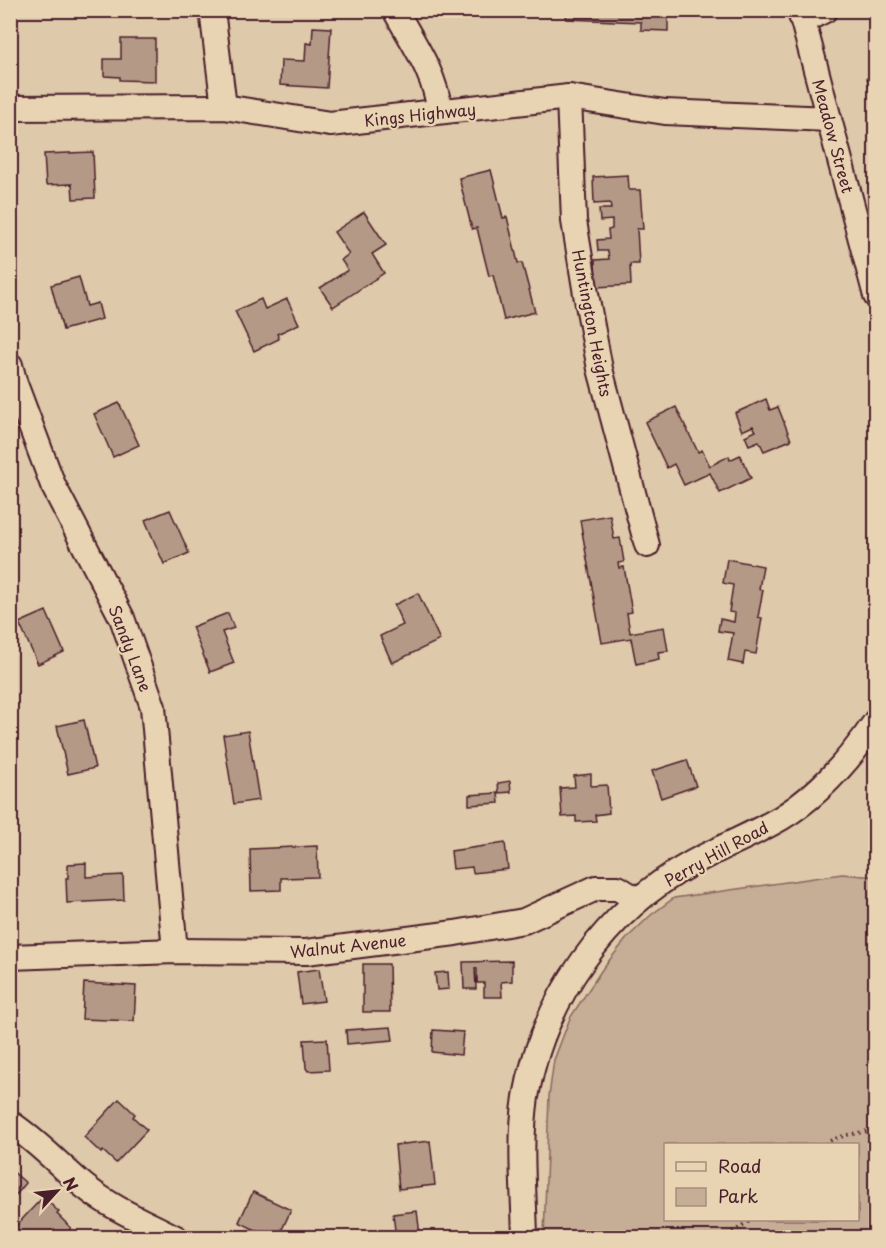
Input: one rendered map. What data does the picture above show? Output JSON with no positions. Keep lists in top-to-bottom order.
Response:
{
  "streets": {
    "street": [
      "Kings Highway",
      "Meadow Street",
      "Huntington Heights",
      "Sandy Lane",
      "Perry Hill Road",
      "Walnut Avenue"
    ]
  },
  "crossings": [
    ["Kings Highway", "Meadow Street"],
    ["Kings Highway", "Huntington Heights"],
    ["Sandy Lane", "Walnut Avenue"],
    ["Perry Hill Road", "Walnut Avenue"]
  ],
  "legend": ["Road", "Park"],
  "north": "top right"
}
